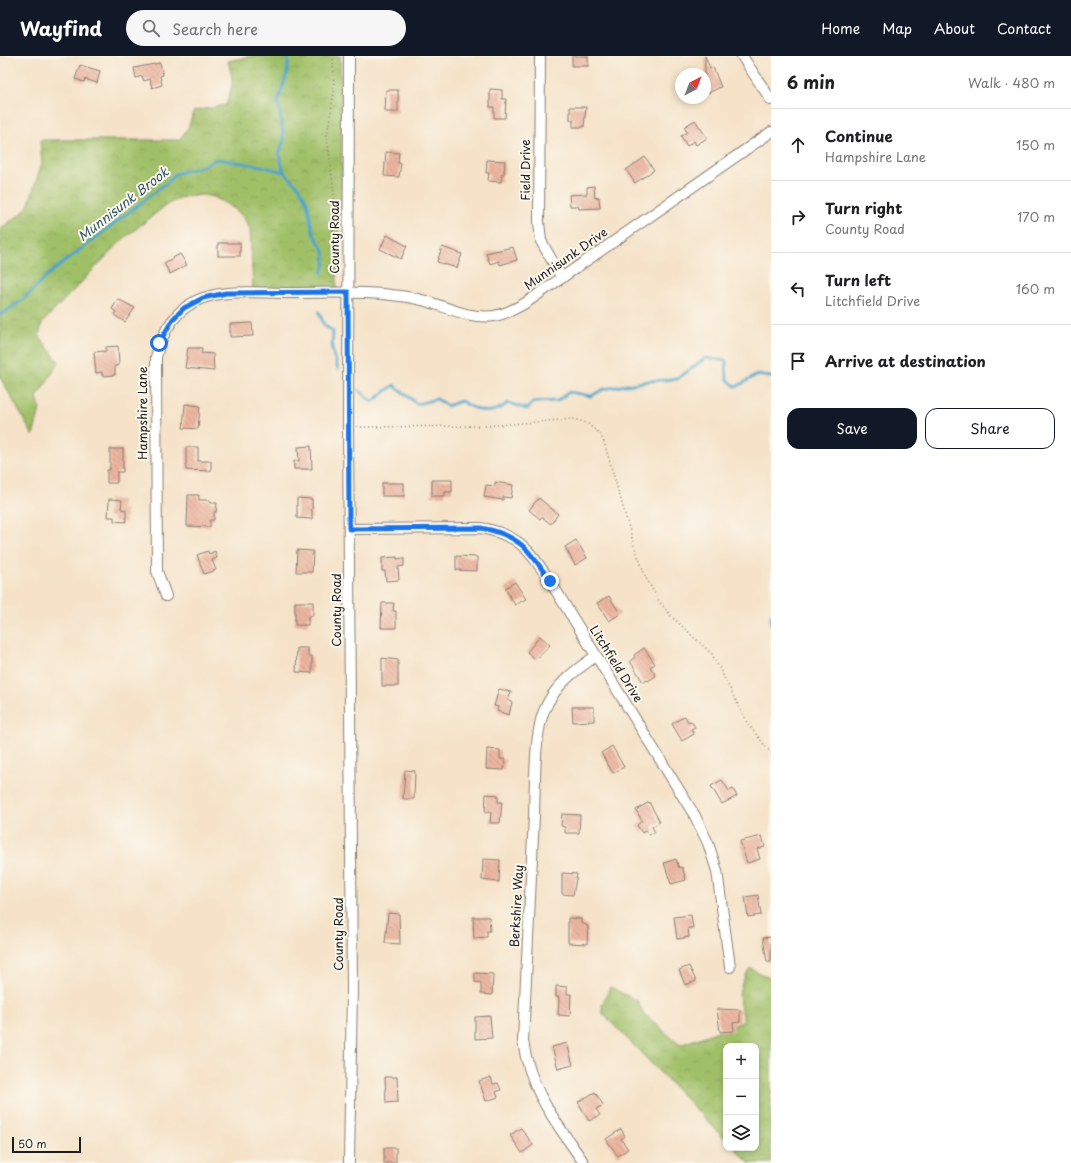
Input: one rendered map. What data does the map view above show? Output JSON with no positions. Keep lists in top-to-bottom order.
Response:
{
  "streets": {
    "street": [
      "Field Drive",
      "County Road",
      "Munnisunk Drive",
      "Hampshire Lane",
      "Litchfield Drive",
      "Berkshire Way"
    ]
  },
  "crossings": [
    ["Field Drive", "Munnisunk Drive"],
    ["County Road", "Munnisunk Drive"],
    ["County Road", "Hampshire Lane"],
    ["County Road", "Litchfield Drive"],
    ["Munnisunk Drive", "Hampshire Lane"],
    ["Litchfield Drive", "Berkshire Way"]
  ],
  "water": ["Munnisunk Brook"],
  "scale_bar": "50 m",
  "north": "top right",
  "page": {
    "header": "Wayfind",
    "search": "Search here",
    "nav": [
      "Home",
      "Map",
      "About",
      "Contact"
    ],
    "heading": ["6 min", "Walk · 480 m"],
    "list": [
      ["Continue", "Hampshire Lane", "150 m"],
      ["Turn right", "County Road", "170 m"],
      ["Turn left", "Litchfield Drive", "160 m"],
      "Arrive at destination"
    ],
    "buttons": ["Save", "Share"],
    "map_buttons": ["+", "−"],
    "scale": "50 m"
  }
}
